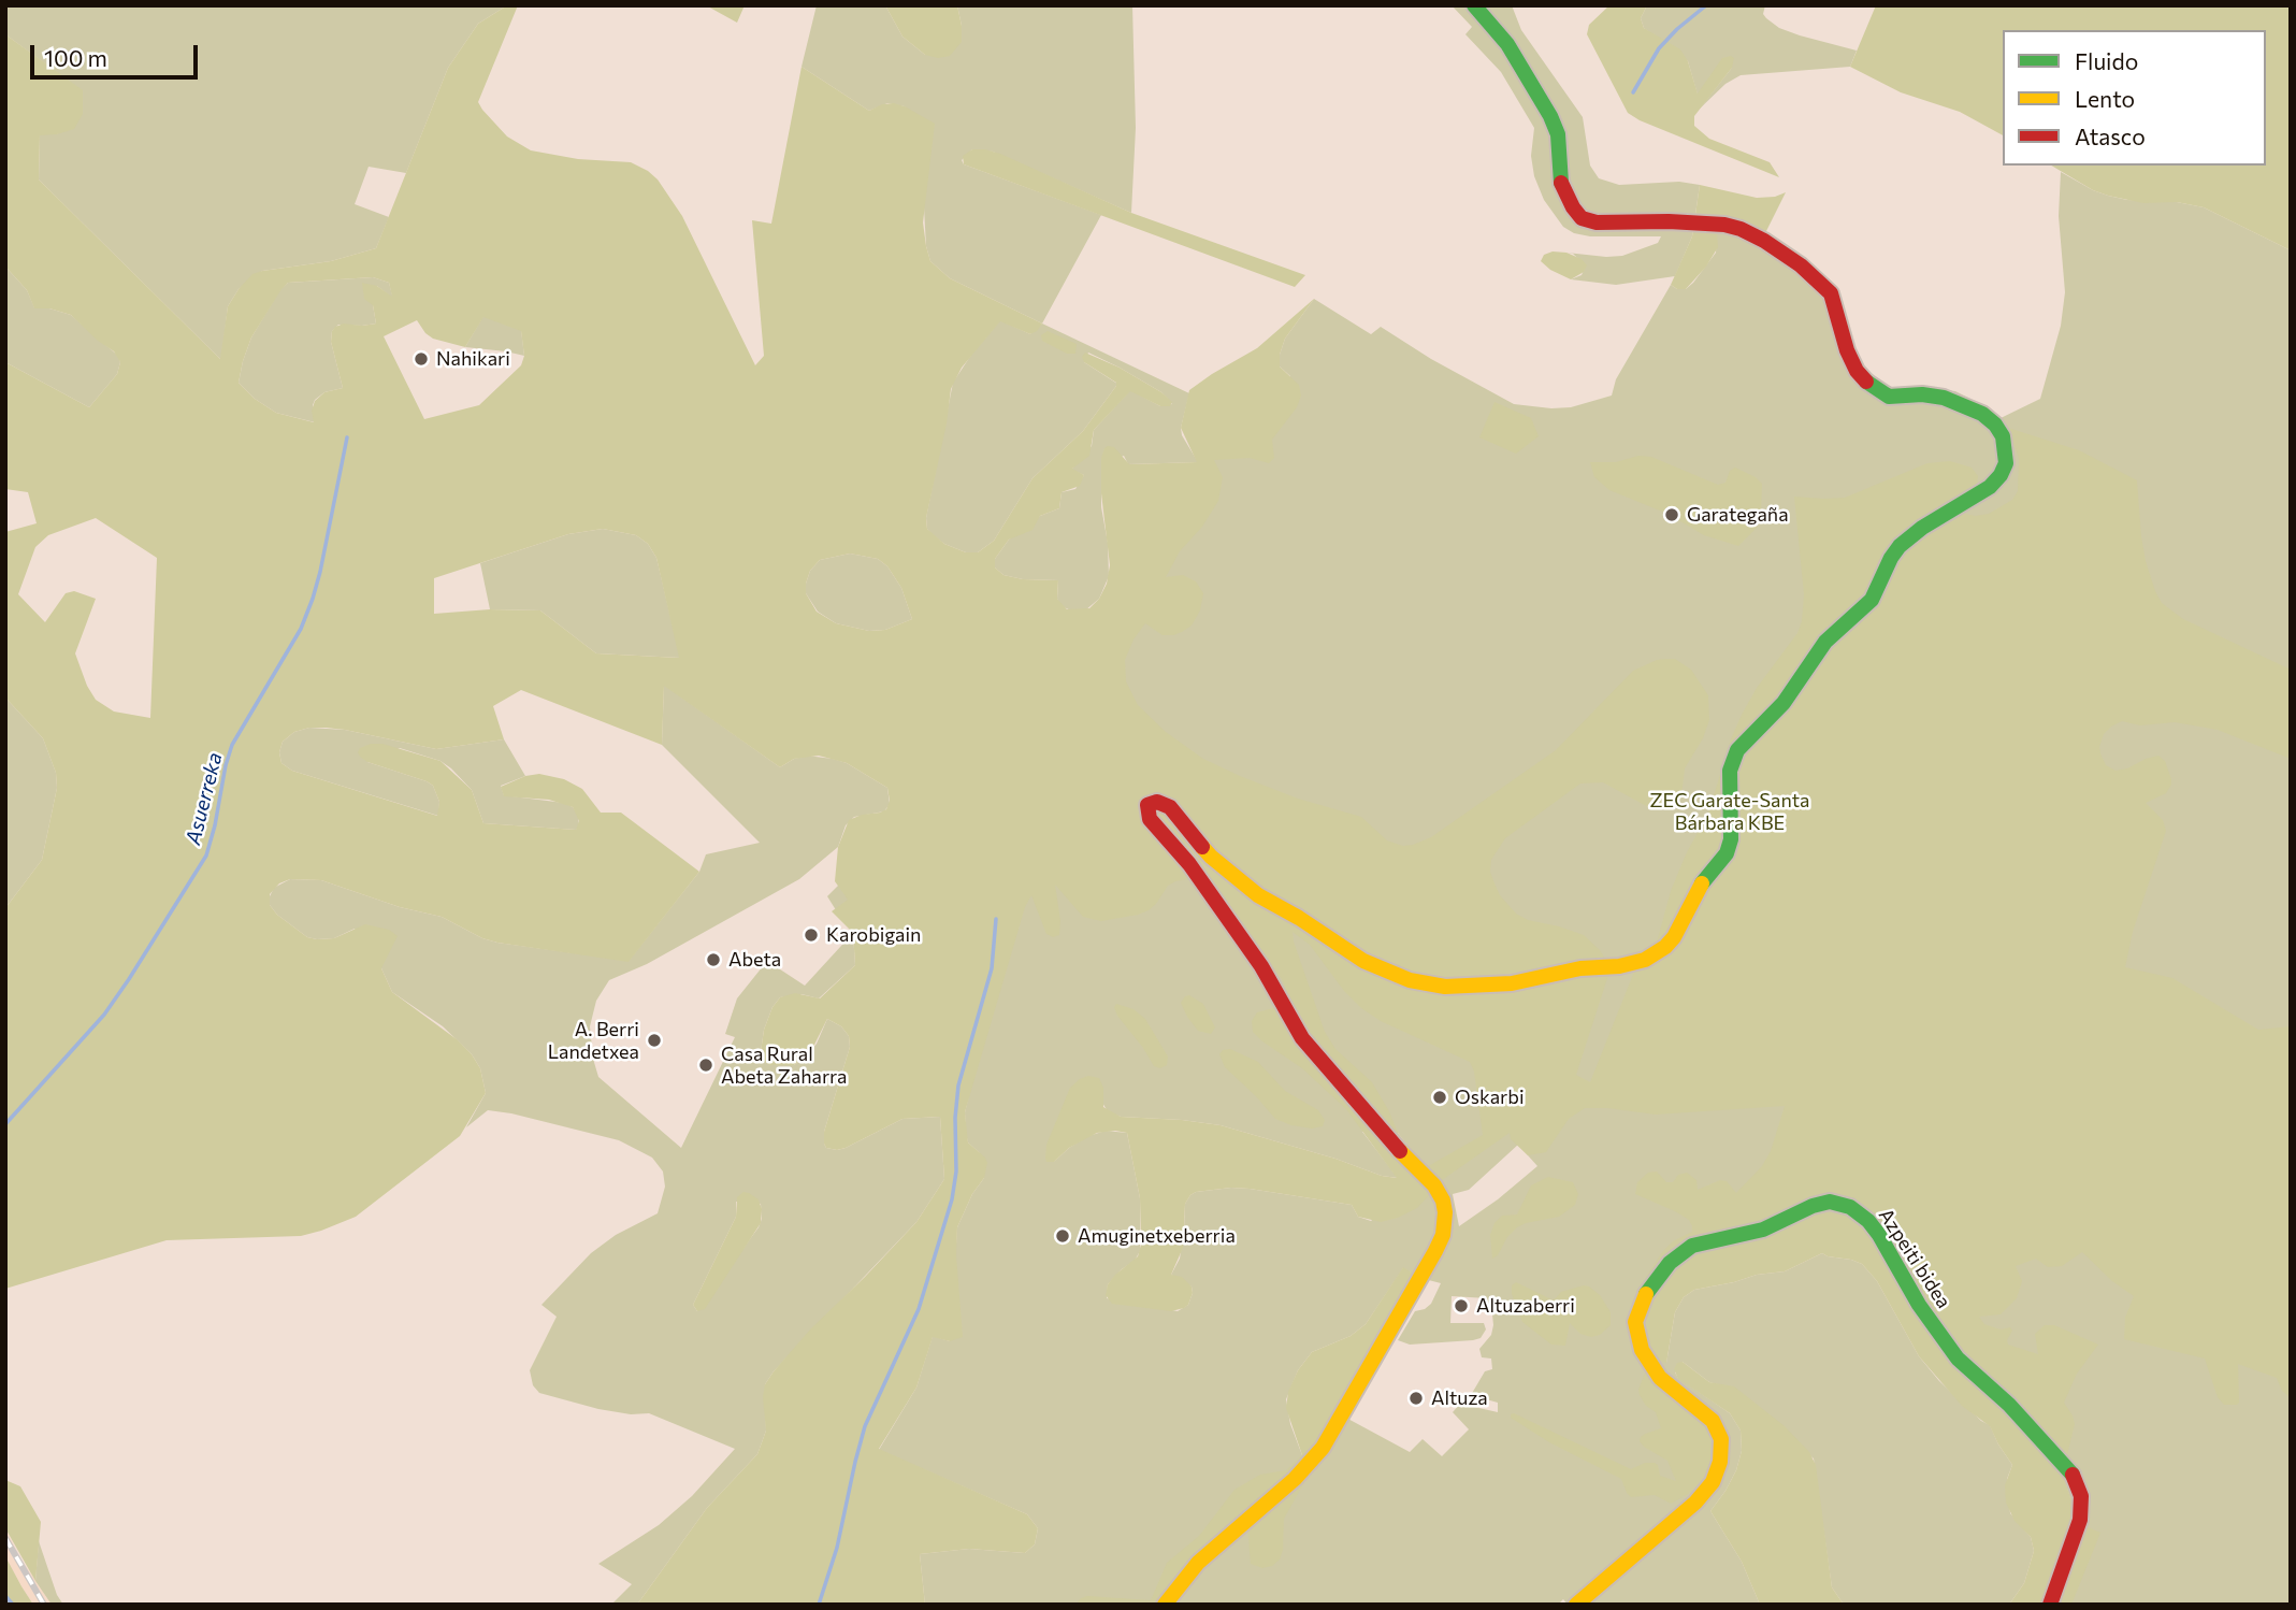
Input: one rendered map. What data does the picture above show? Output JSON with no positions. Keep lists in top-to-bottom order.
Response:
{
  "streets": {
    "street": ["Azpeiti bidea"]
  },
  "water": ["Asuerreka"],
  "parks": ["ZEC Garate-Santa Bárbara KBE"],
  "places": [
    "Nahikari",
    "Garategaña",
    "Karobigain",
    "Abeta",
    "A. Berri Landetxea",
    "Casa Rural Abeta Zaharra",
    "Oskarbi",
    "Amuginetxeberria",
    "Altuzaberri",
    "Altuza"
  ],
  "legend": ["Fluido", "Lento", "Atasco"],
  "scale_bar": "100 m"
}
